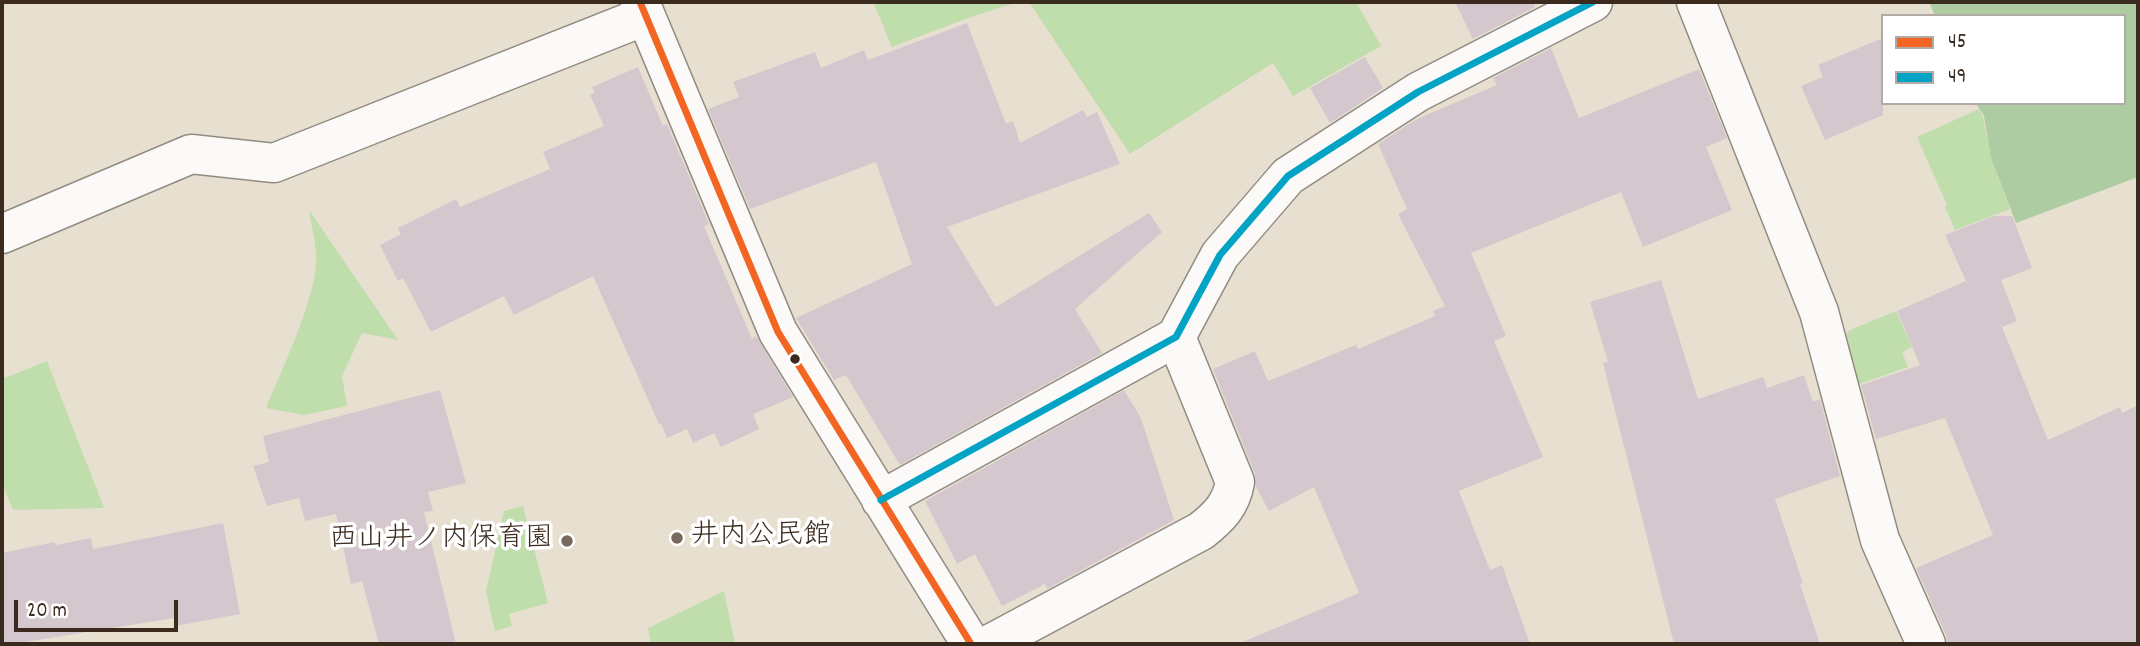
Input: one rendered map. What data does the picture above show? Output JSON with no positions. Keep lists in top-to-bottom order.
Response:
{
  "places": ["井内公民館", "西山井ノ内保育園"],
  "lines": ["transit line 45", "transit line 49"],
  "legend": ["45", "49"],
  "scale_bar": "20 m"
}
